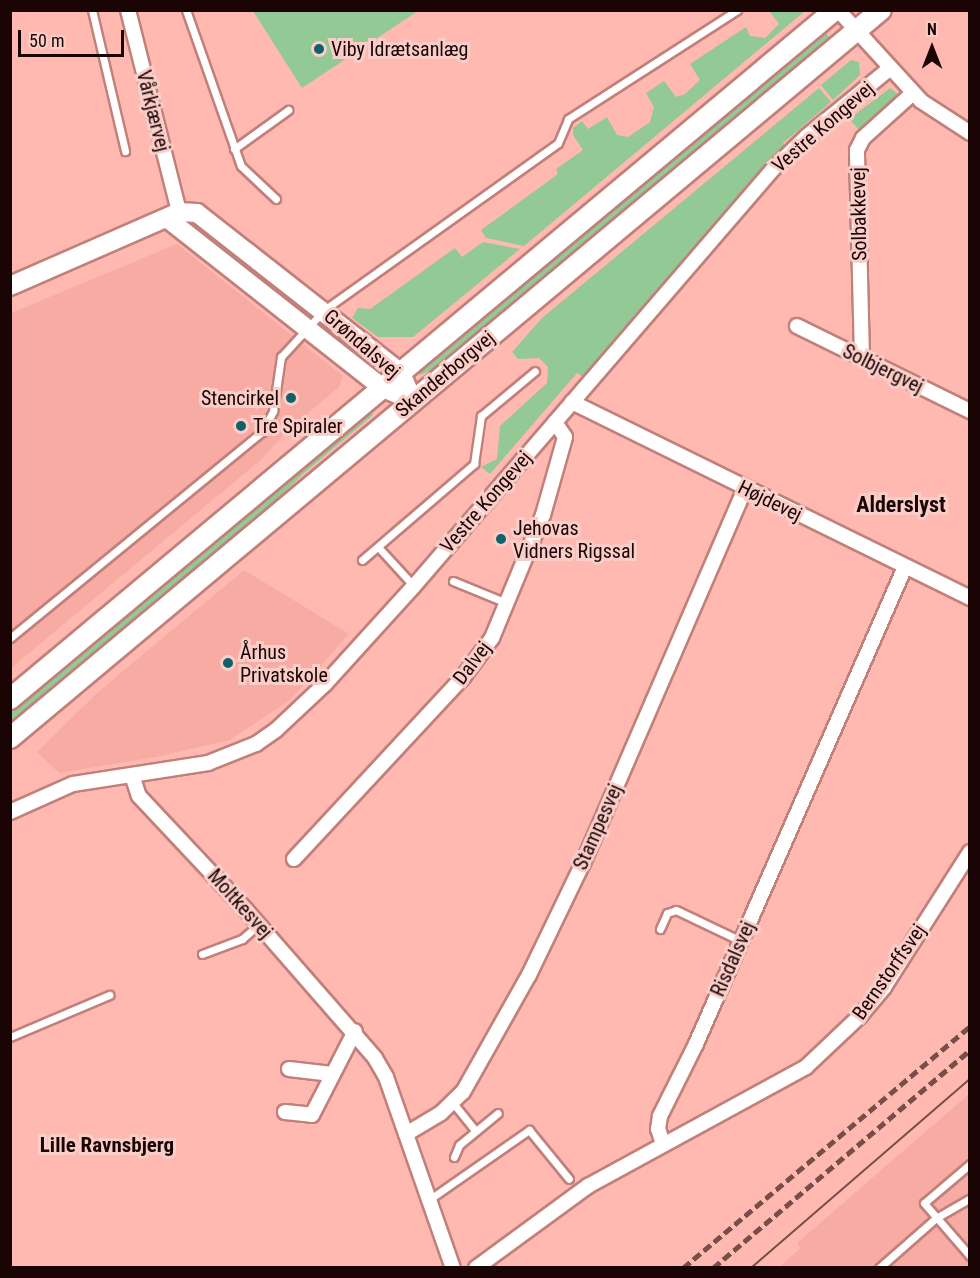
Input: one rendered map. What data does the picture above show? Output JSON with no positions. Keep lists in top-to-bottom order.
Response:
{
  "streets": {
    "main road": ["Skanderborgvej"],
    "street": [
      "Vårkjærvej",
      "Vestre Kongevej",
      "Solbakkevej",
      "Grøndalsvej",
      "Solbjergvej",
      "Højdevej",
      "Dalvej",
      "Stampesvej",
      "Moltkesvej",
      "Risdalsvej",
      "Bernstorffsvej"
    ]
  },
  "crossings": [
    ["Vårkjærvej", "Grøndalsvej"],
    ["Vestre Kongevej", "Højdevej"],
    ["Vestre Kongevej", "Dalvej"],
    ["Vestre Kongevej", "Moltkesvej"],
    ["Solbakkevej", "Solbjergvej"],
    ["Grøndalsvej", "Skanderborgvej"],
    ["Højdevej", "Stampesvej"],
    ["Højdevej", "Risdalsvej"],
    ["Stampesvej", "Moltkesvej"],
    ["Risdalsvej", "Bernstorffsvej"]
  ],
  "districts": ["Alderslyst", "Lille Ravnsbjerg"],
  "places": [
    "Viby Idrætsanlæg",
    "Stencirkel",
    "Tre Spiraler",
    "Jehovas Vidners Rigssal",
    "Århus Privatskole"
  ],
  "scale_bar": "50 m",
  "north": "top"
}
